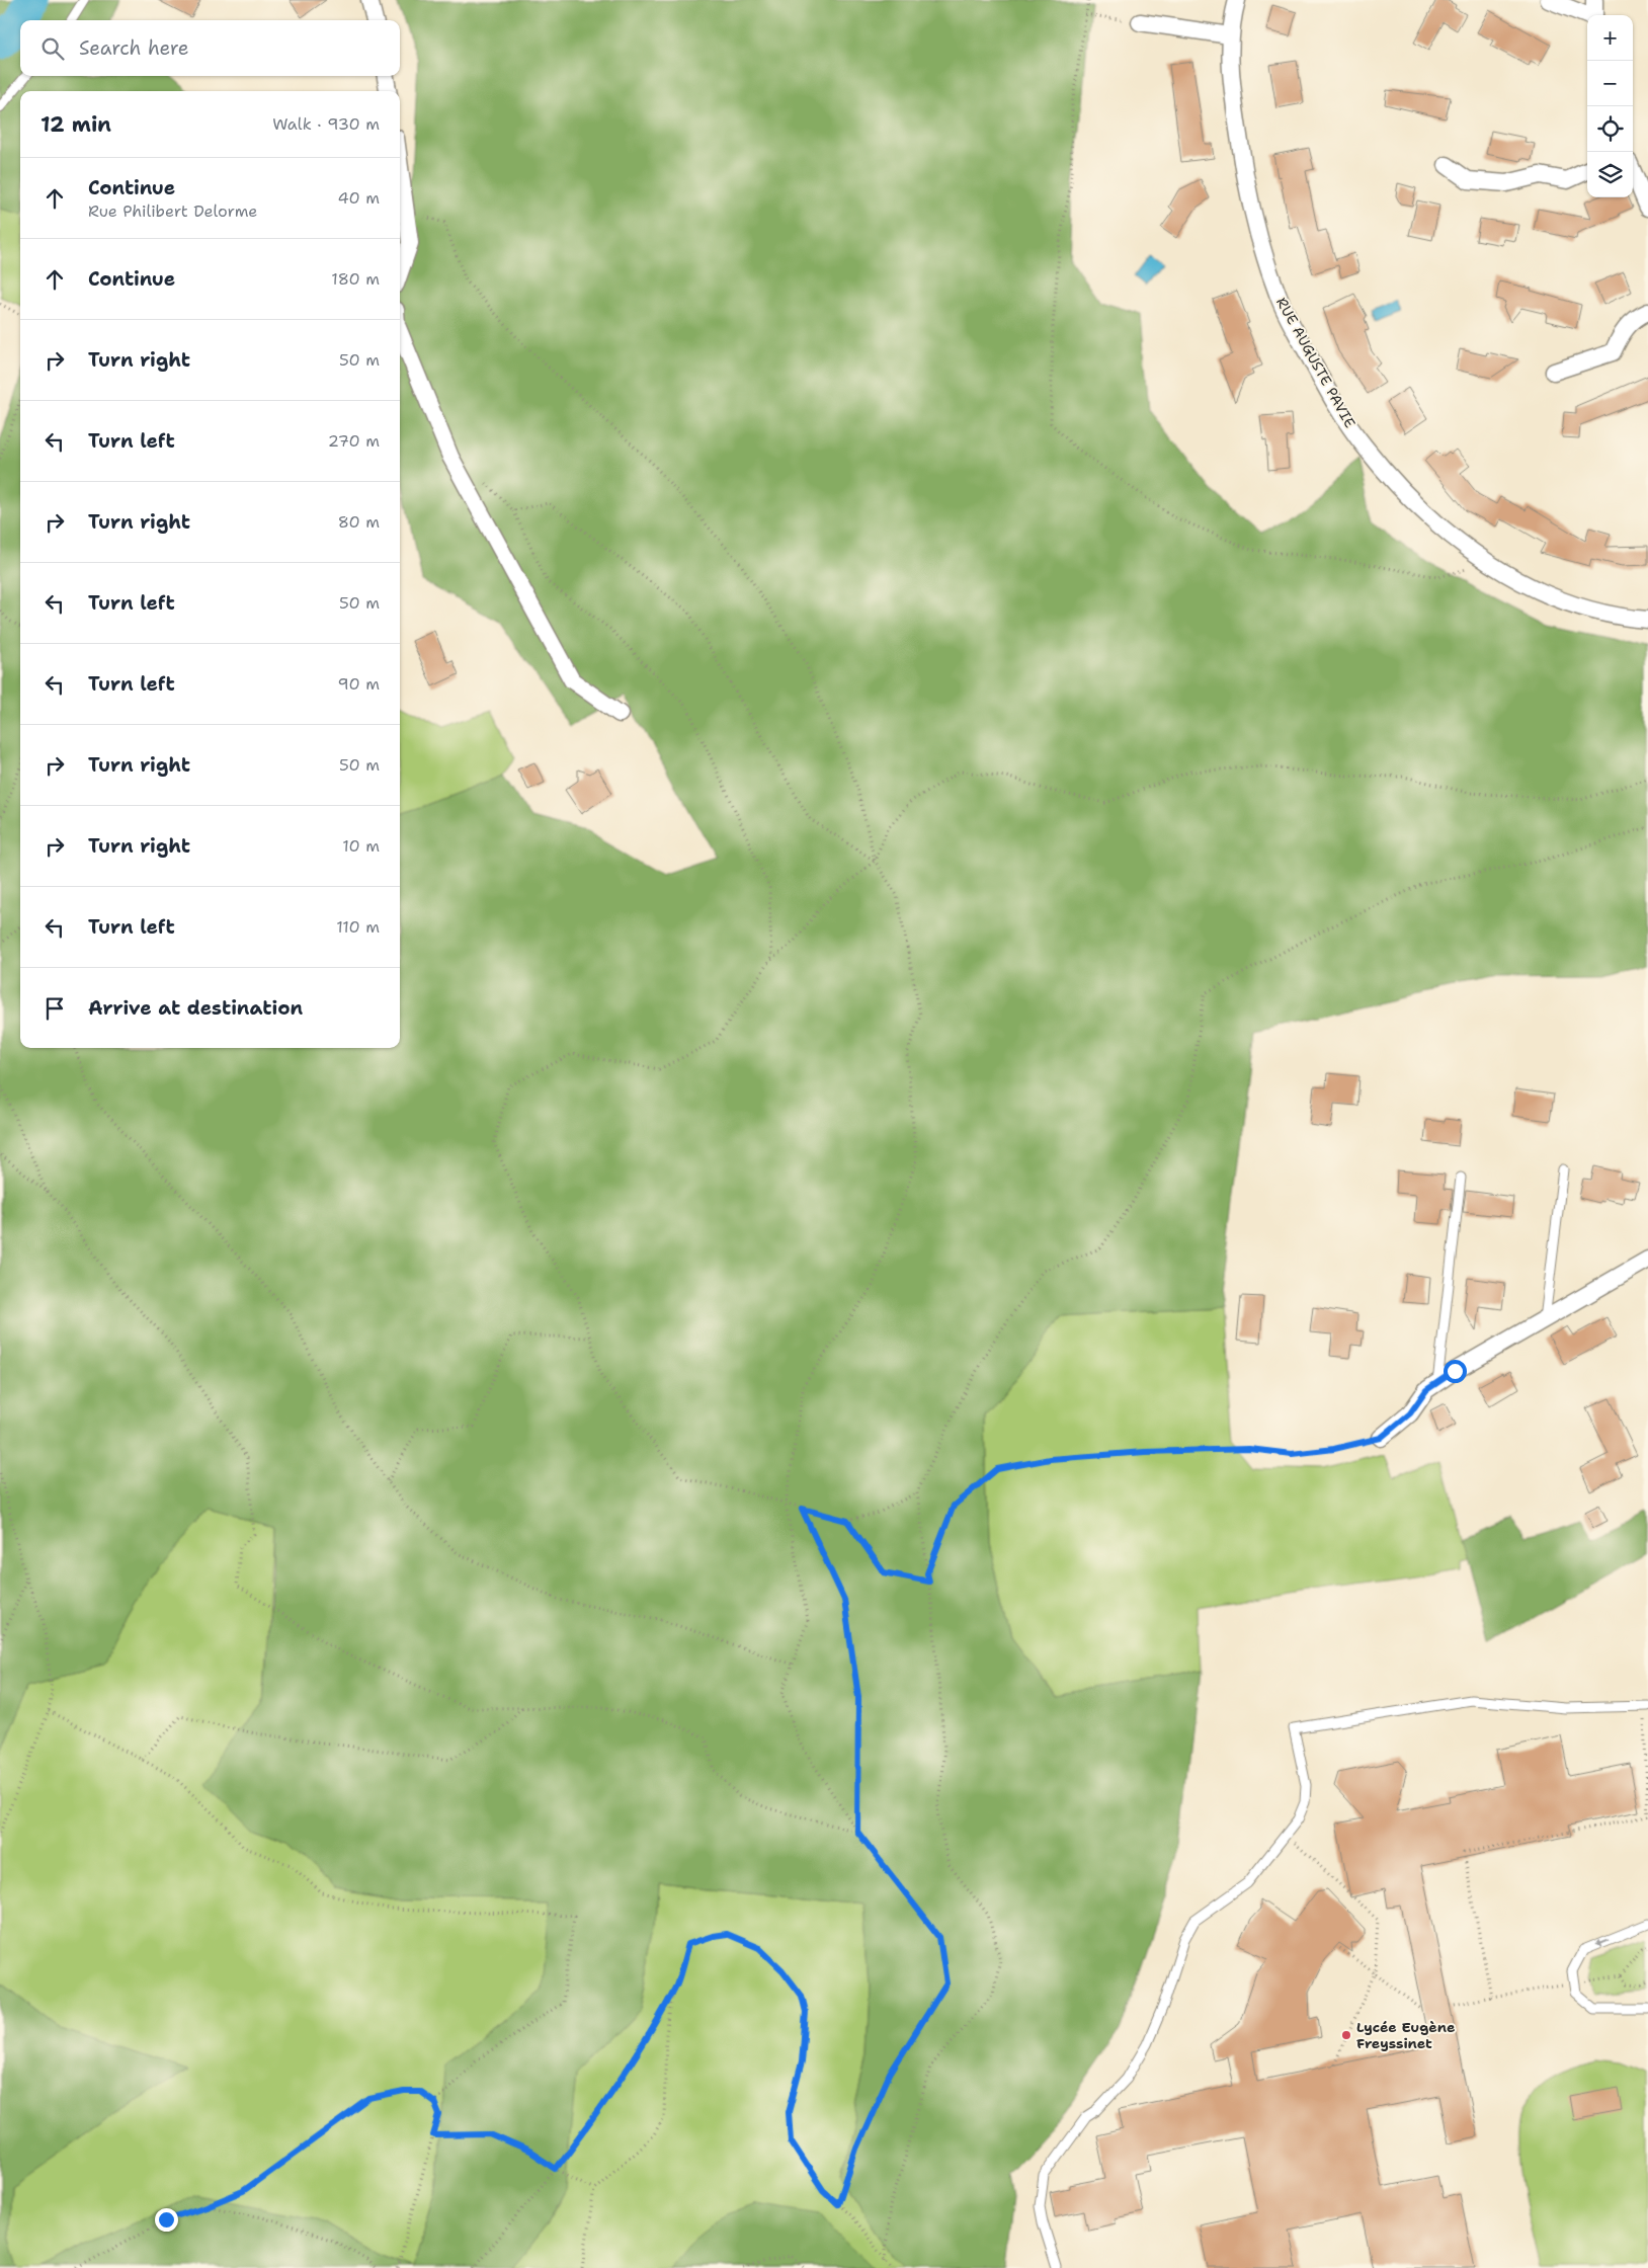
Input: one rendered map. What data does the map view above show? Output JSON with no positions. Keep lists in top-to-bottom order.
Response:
{
  "streets": {
    "street": ["RUE AUGUSTE PAVIE"]
  },
  "places": ["Lycée Eugène Freyssinet"],
  "page": {
    "map_buttons": ["+", "−"],
    "search": "Search here",
    "heading": ["12 min", "Walk · 930 m"],
    "list": [
      ["Continue", "Rue Philibert Delorme", "40 m"],
      ["Continue", "180 m"],
      ["Turn right", "50 m"],
      ["Turn left", "270 m"],
      ["Turn right", "80 m"],
      ["Turn left", "50 m"],
      ["Turn left", "90 m"],
      ["Turn right", "50 m"],
      ["Turn right", "10 m"],
      ["Turn left", "110 m"],
      "Arrive at destination"
    ]
  }
}
